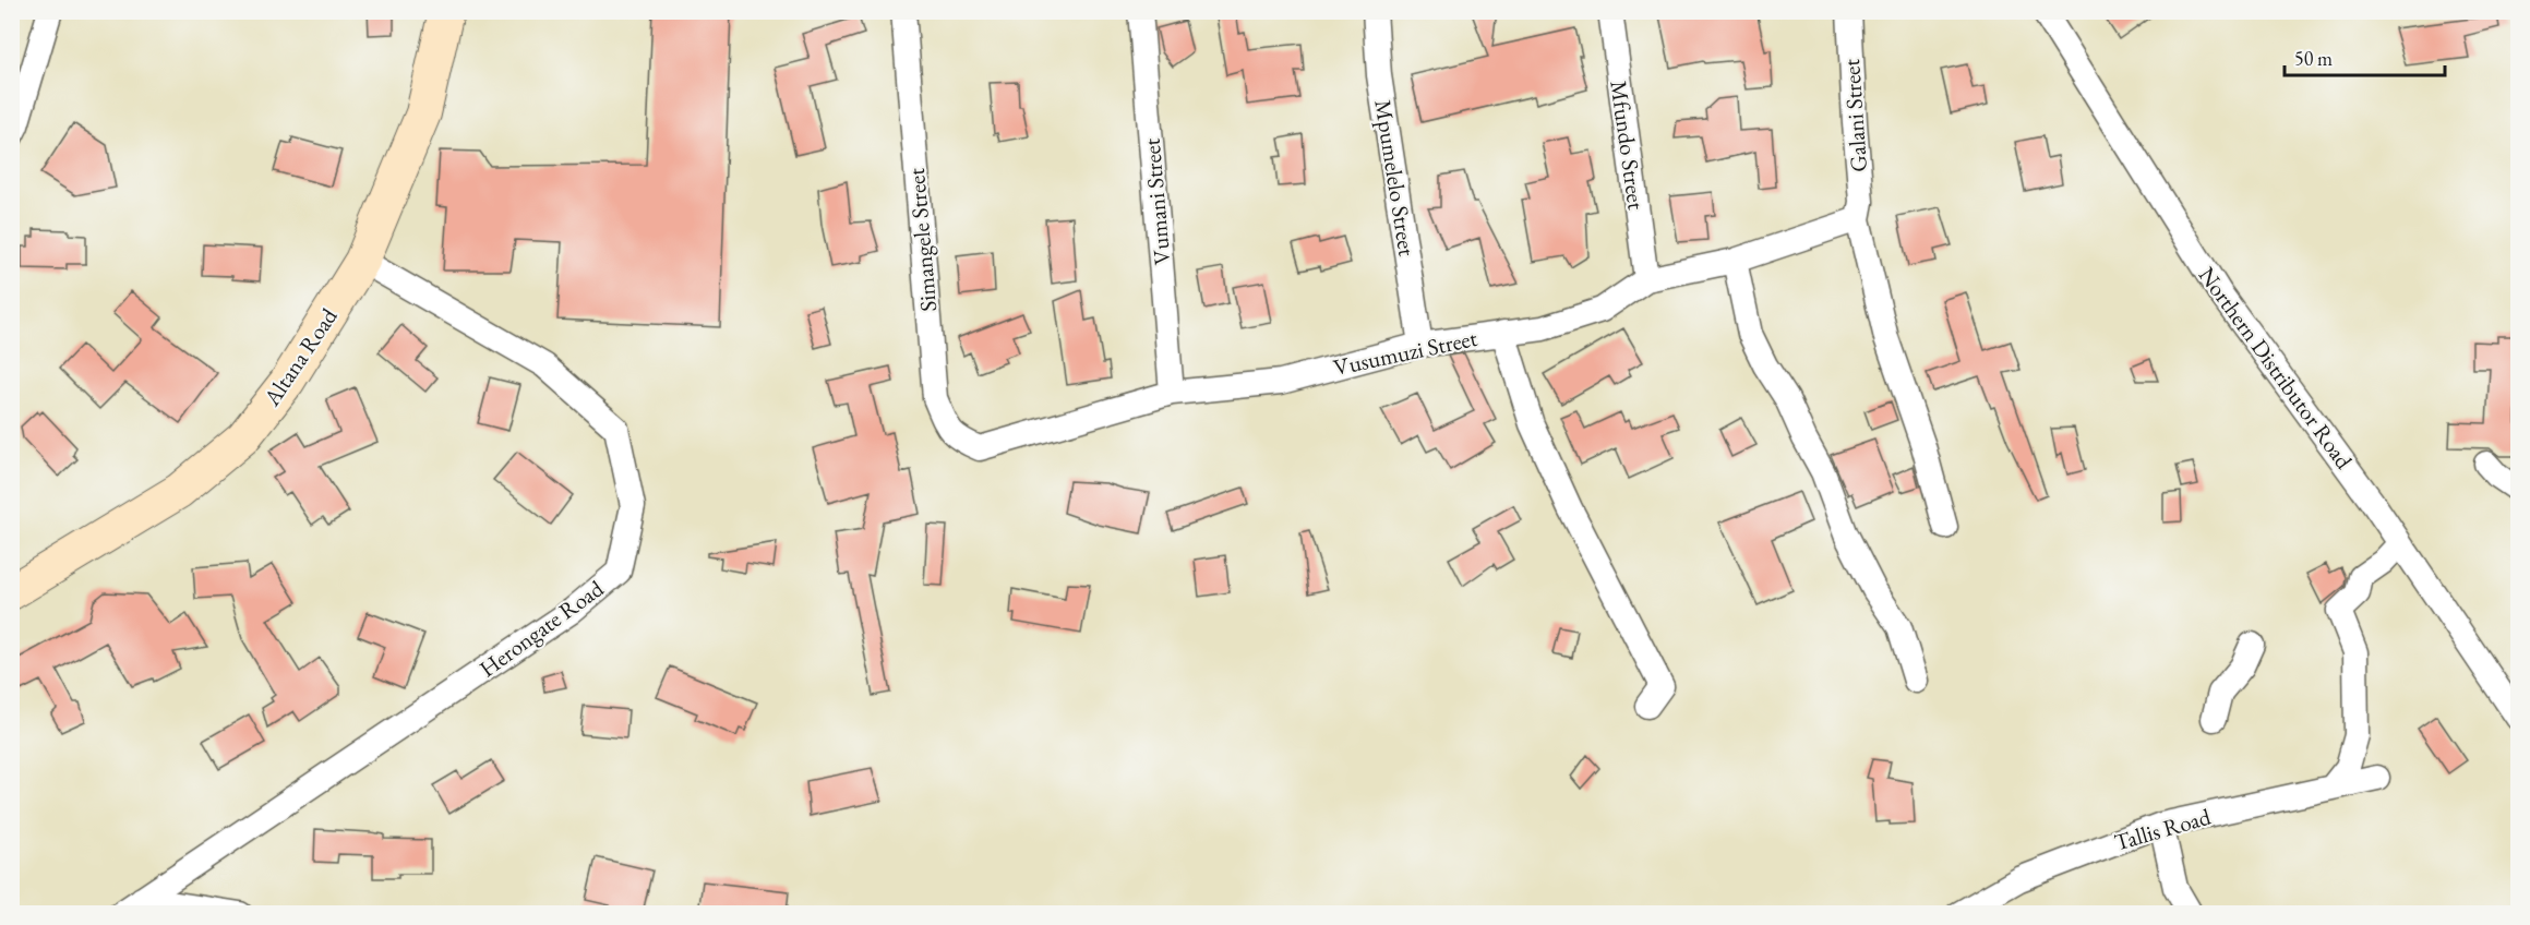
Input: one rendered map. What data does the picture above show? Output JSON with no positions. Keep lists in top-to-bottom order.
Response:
{
  "streets": {
    "main road": ["Altana Road"],
    "street": [
      "Galani Street",
      "Mfundo Street",
      "Mpumelelo Street",
      "Vumani Street",
      "Simangele Street",
      "Vusumuzi Street",
      "Northern Distributor Road",
      "Herongate Road",
      "Tallis Road"
    ]
  },
  "crossings": [
    ["Galani Street", "Vusumuzi Street"],
    ["Mfundo Street", "Vusumuzi Street"],
    ["Mpumelelo Street", "Vusumuzi Street"],
    ["Vumani Street", "Vusumuzi Street"],
    ["Simangele Street", "Vusumuzi Street"],
    ["Altana Road", "Herongate Road"]
  ],
  "scale_bar": "50 m"
}
